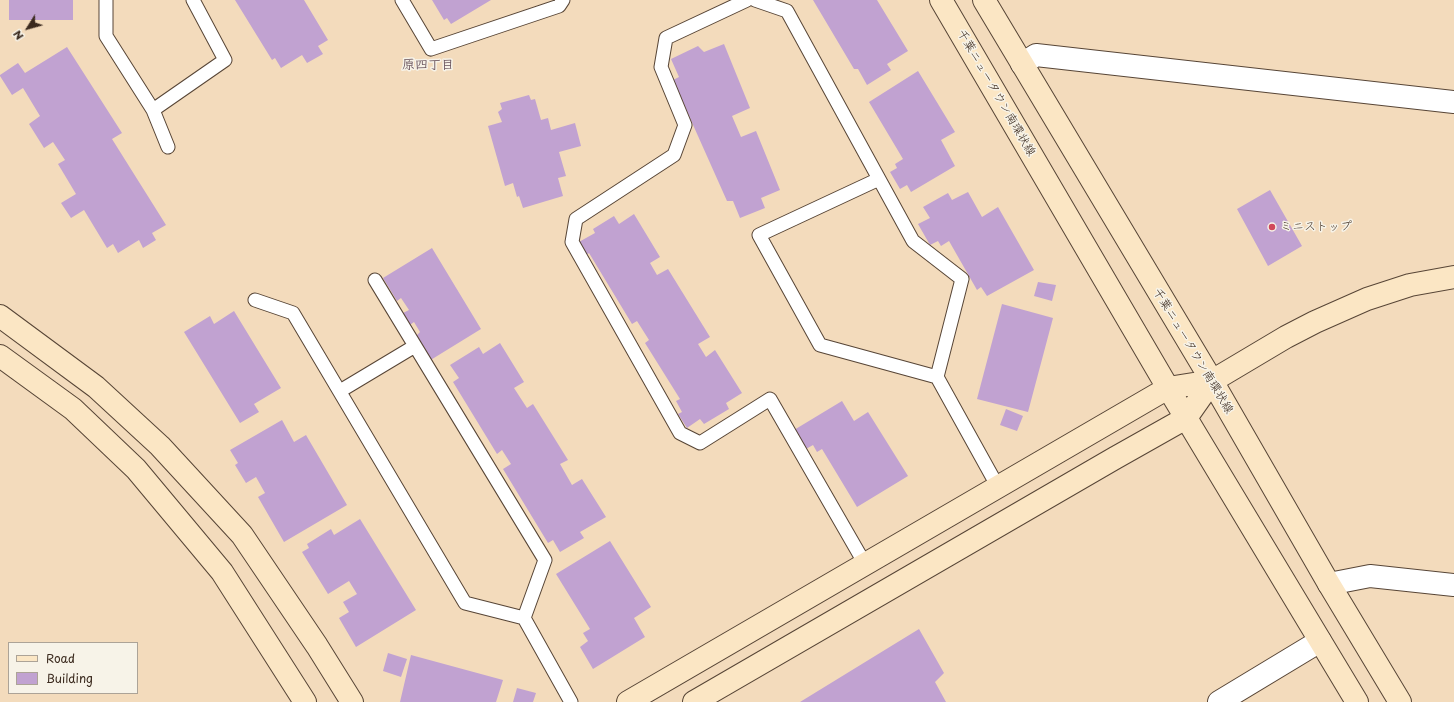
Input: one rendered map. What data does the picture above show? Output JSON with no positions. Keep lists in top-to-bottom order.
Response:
{
  "streets": {
    "street": ["千葉ニュータウン南環状線"]
  },
  "districts": ["原四丁目"],
  "places": ["ミニストップ"],
  "legend": ["Road", "Building"],
  "north": "bottom left"
}
